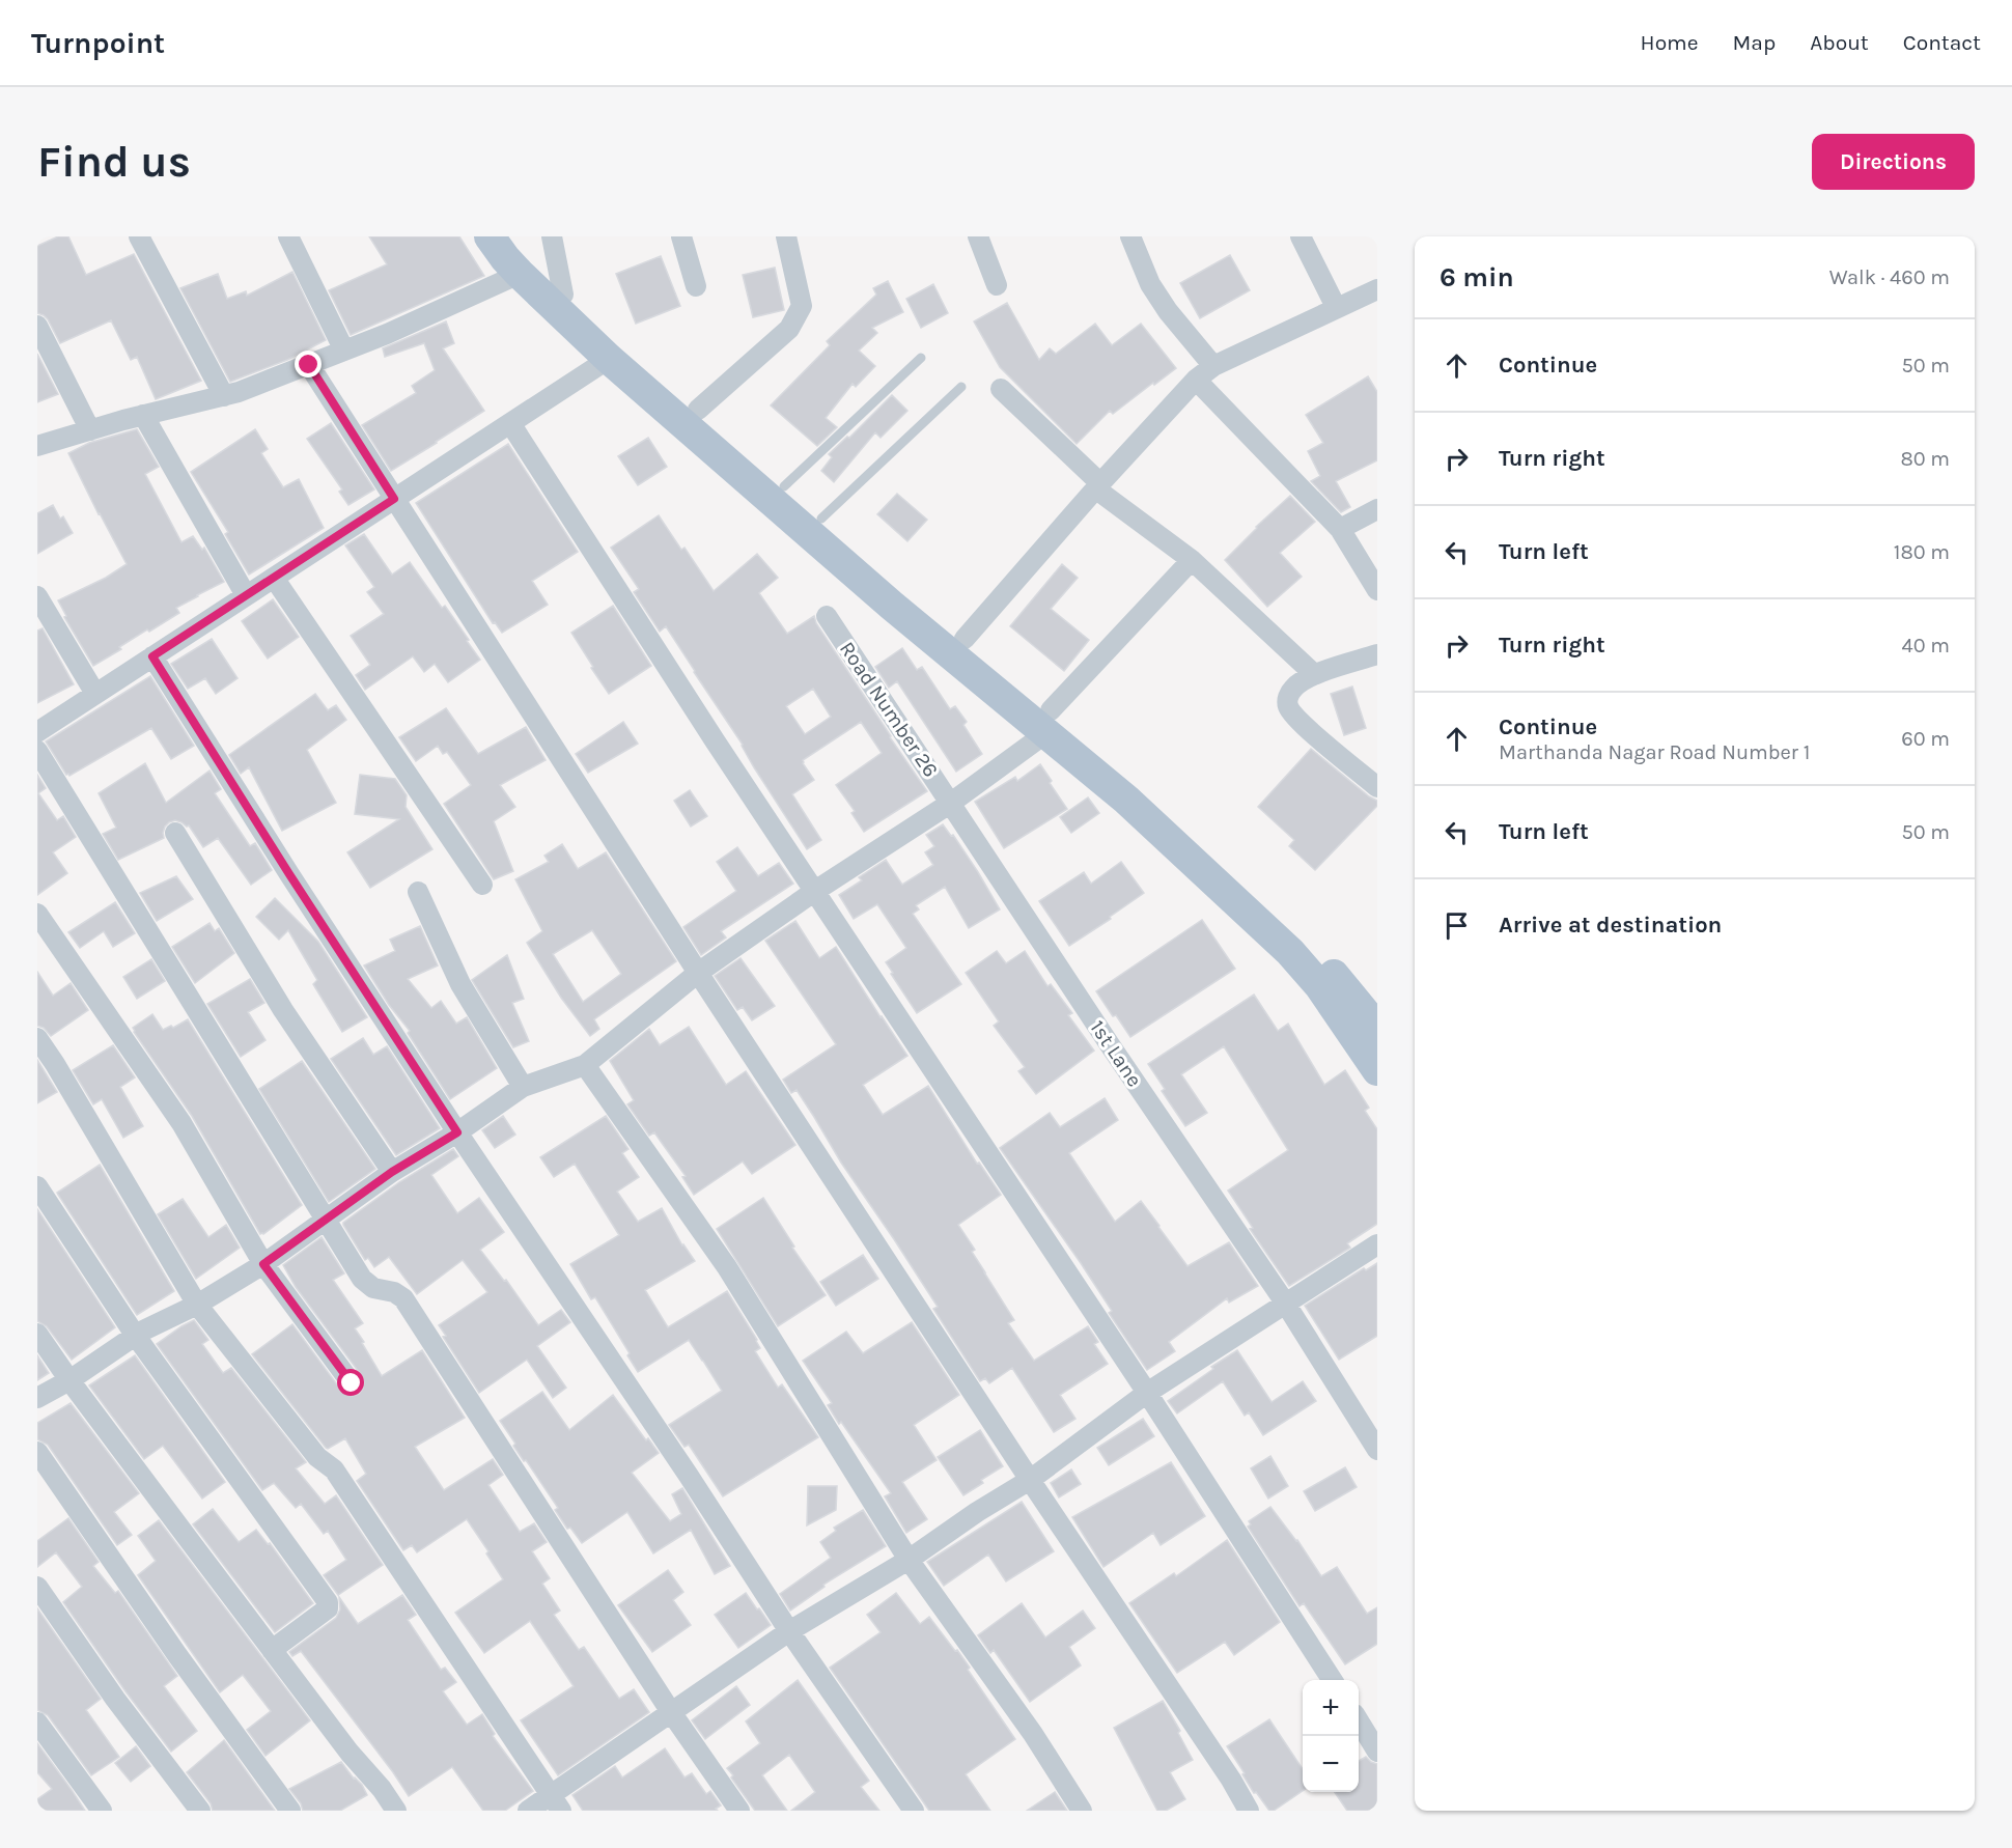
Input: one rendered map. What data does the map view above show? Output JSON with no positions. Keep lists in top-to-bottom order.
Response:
{
  "streets": {
    "street": ["Road Number 26", "1st Lane"]
  },
  "crossings": [
    ["Road Number 26", "1st Lane"]
  ],
  "page": {
    "header": "Turnpoint",
    "nav": [
      "Home",
      "Map",
      "About",
      "Contact"
    ],
    "buttons": "Directions",
    "title": "Find us",
    "heading": ["6 min", "Walk · 460 m"],
    "list": [
      ["Continue", "50 m"],
      ["Turn right", "80 m"],
      ["Turn left", "180 m"],
      ["Turn right", "40 m"],
      ["Continue", "Marthanda Nagar Road Number 1", "60 m"],
      ["Turn left", "50 m"],
      "Arrive at destination"
    ],
    "map_buttons": ["+", "−"]
  }
}
